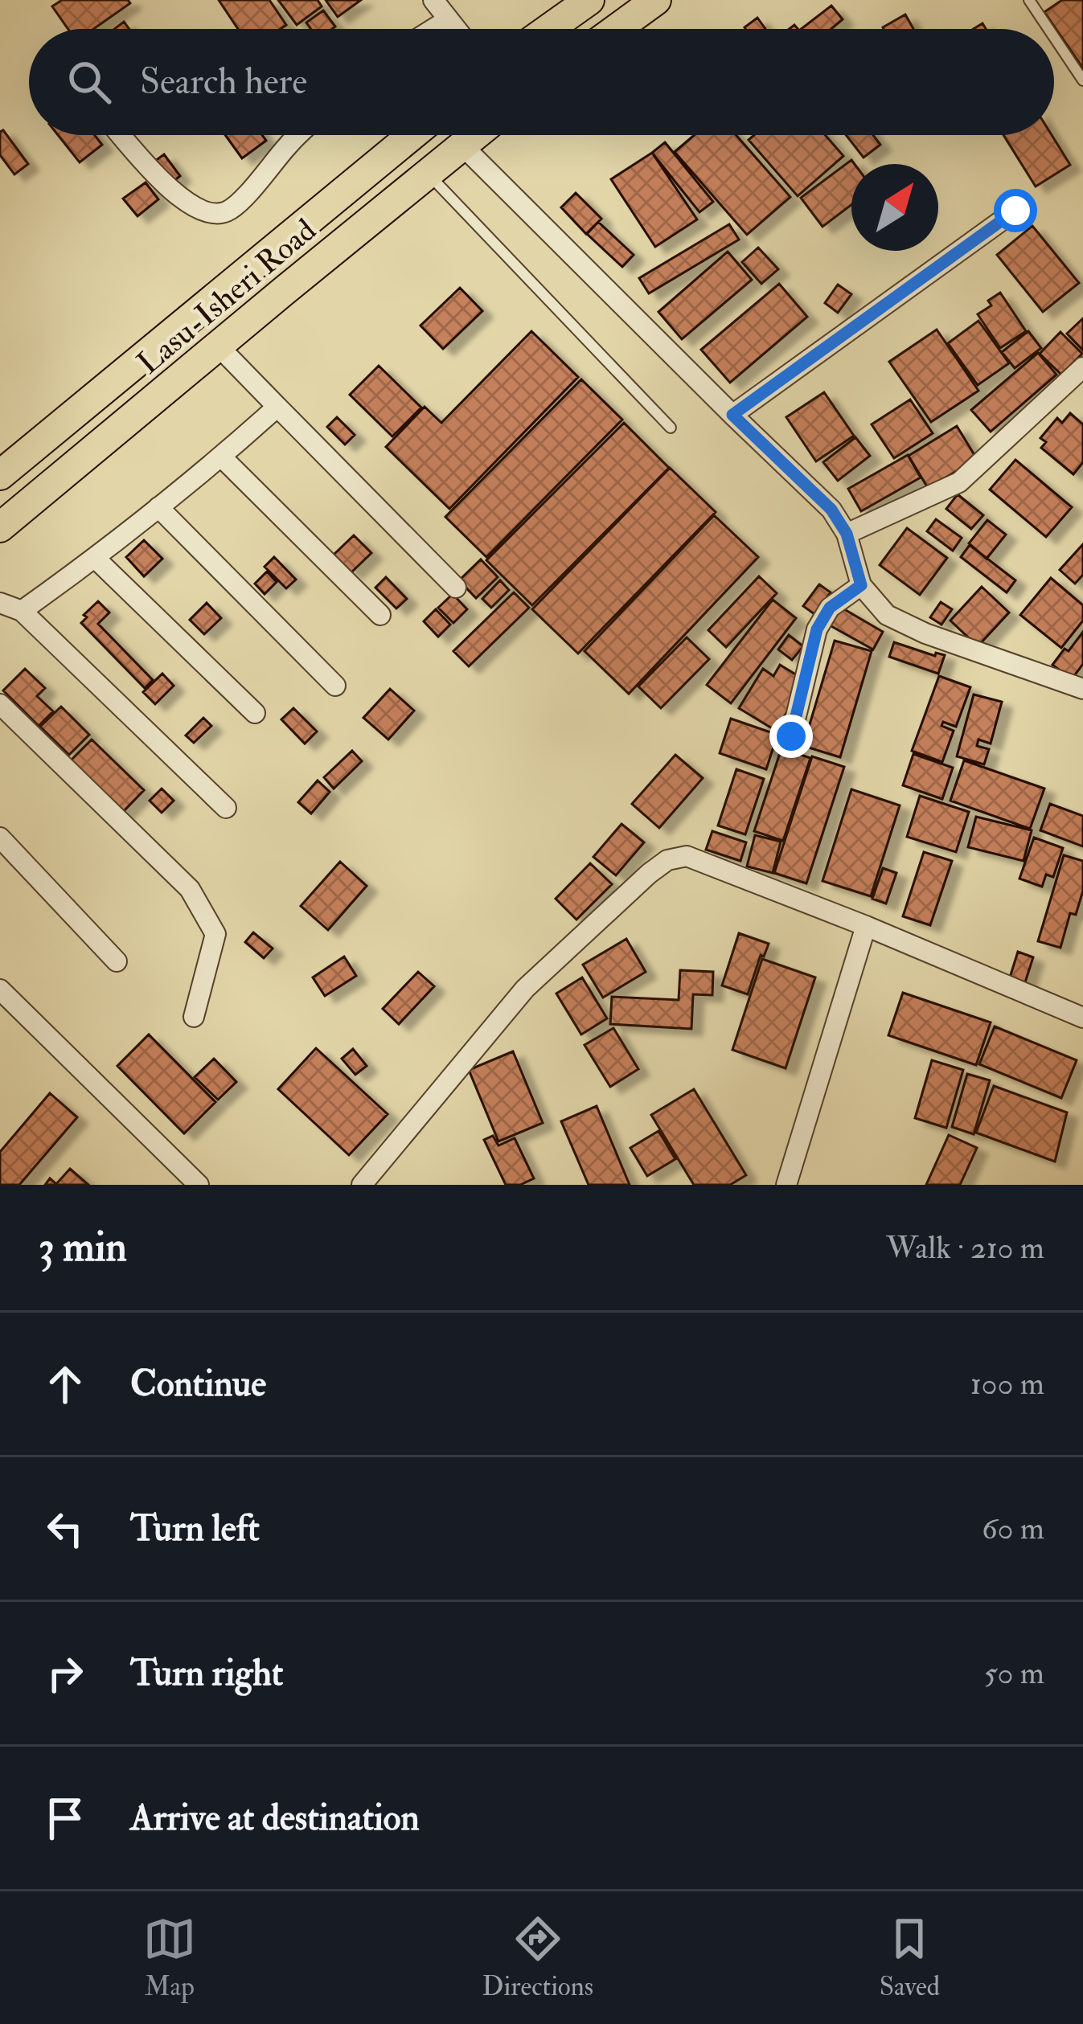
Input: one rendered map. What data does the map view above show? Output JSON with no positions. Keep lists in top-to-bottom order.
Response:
{
  "streets": {
    "main road": ["Lasu-Isheri Road"]
  },
  "north": "top right",
  "page": {
    "search": "Search here",
    "heading": ["3 min", "Walk · 210 m"],
    "list": [
      ["Continue", "100 m"],
      ["Turn left", "60 m"],
      ["Turn right", "50 m"],
      "Arrive at destination"
    ],
    "nav": ["Map", "Directions", "Saved"]
  }
}
